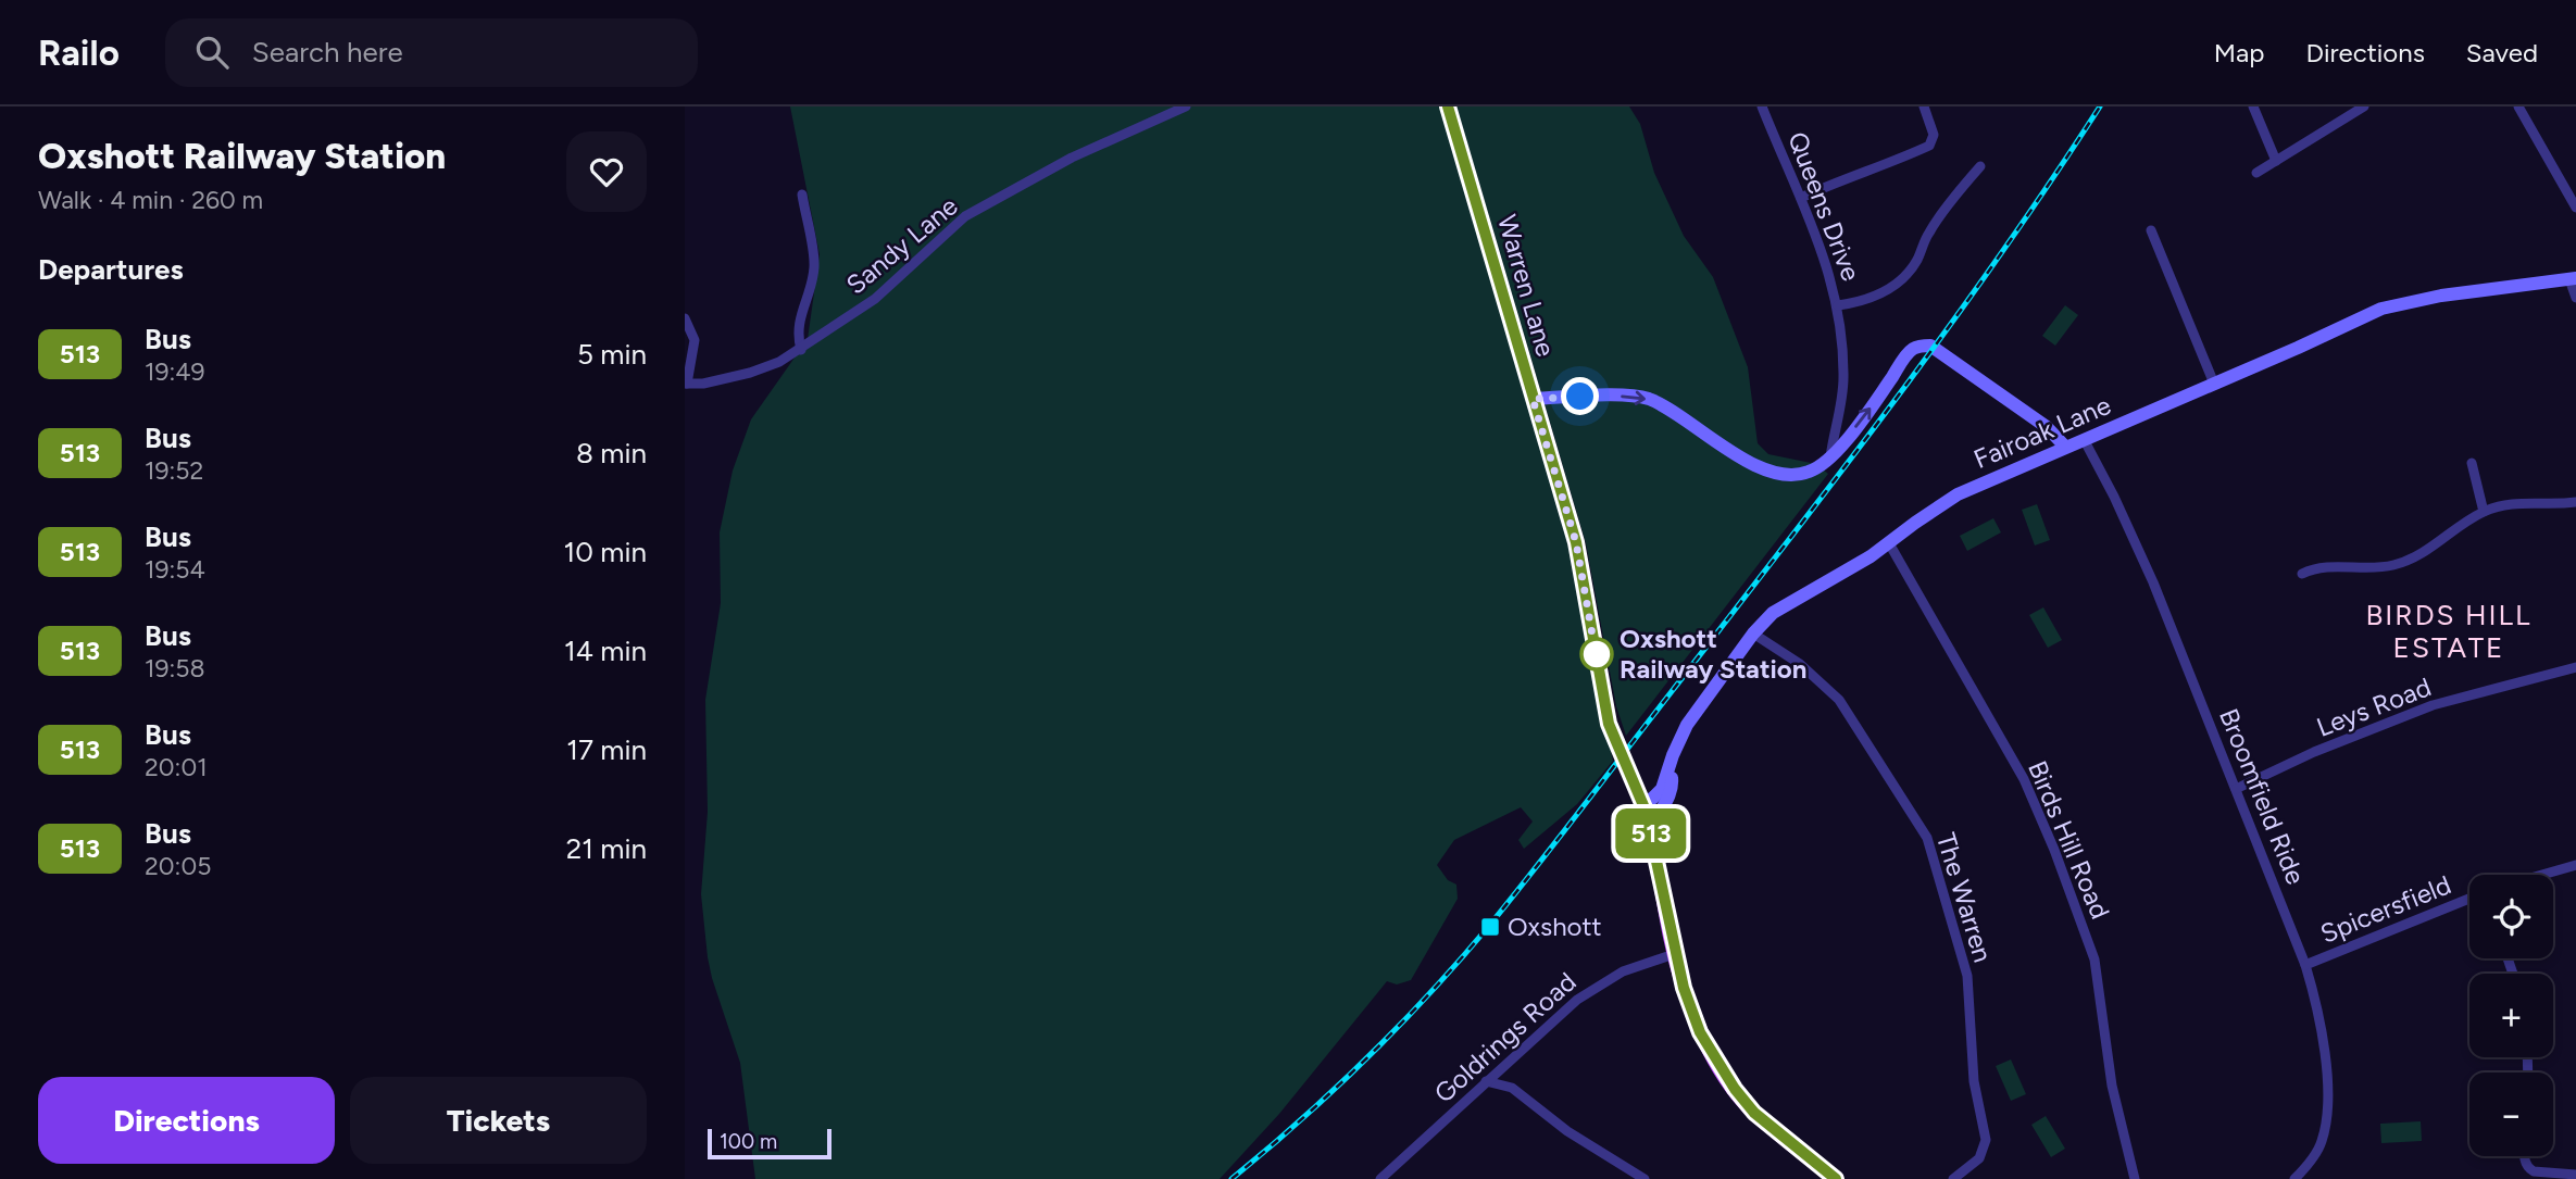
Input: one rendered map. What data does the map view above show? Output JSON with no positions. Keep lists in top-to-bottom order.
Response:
{
  "streets": {
    "main road": ["Warren Lane", "Fairoak Lane"],
    "street": [
      "Queens Drive",
      "Sandy Lane",
      "Leys Road",
      "Broomfield Ride",
      "Birds Hill Road",
      "The Warren",
      "Spicersfield",
      "Goldrings Road"
    ]
  },
  "crossings": [
    ["Warren Lane", "Fairoak Lane"],
    ["Warren Lane", "Goldrings Road"],
    ["Fairoak Lane", "Broomfield Ride"],
    ["Fairoak Lane", "Birds Hill Road"],
    ["Fairoak Lane", "The Warren"],
    ["Leys Road", "Broomfield Ride"],
    ["Broomfield Ride", "Spicersfield"]
  ],
  "districts": ["BIRDS HILL ESTATE"],
  "places": {
    "other": ["Oxshott Railway Station"],
    "transit": ["Oxshott"]
  },
  "lines": ["bus line 513"],
  "scale_bar": "100 m",
  "page": {
    "header": "Railo",
    "search": "Search here",
    "nav": ["Map", "Directions", "Saved"],
    "heading": [
      ["Oxshott Railway Station", "Walk · 4 min · 260 m"],
      "Departures"
    ],
    "on_map": "513",
    "list": [
      {
        "mark": "513",
        "name": "Bus",
        "note": "19:49",
        "value": "5 min"
      },
      {
        "mark": "513",
        "name": "Bus",
        "note": "19:52",
        "value": "8 min"
      },
      {
        "mark": "513",
        "name": "Bus",
        "note": "19:54",
        "value": "10 min"
      },
      {
        "mark": "513",
        "name": "Bus",
        "note": "19:58",
        "value": "14 min"
      },
      {
        "mark": "513",
        "name": "Bus",
        "note": "20:01",
        "value": "17 min"
      },
      {
        "mark": "513",
        "name": "Bus",
        "note": "20:05",
        "value": "21 min"
      }
    ],
    "map_buttons": ["+", "−"],
    "buttons": ["Directions", "Tickets"],
    "scale": "100 m"
  }
}
